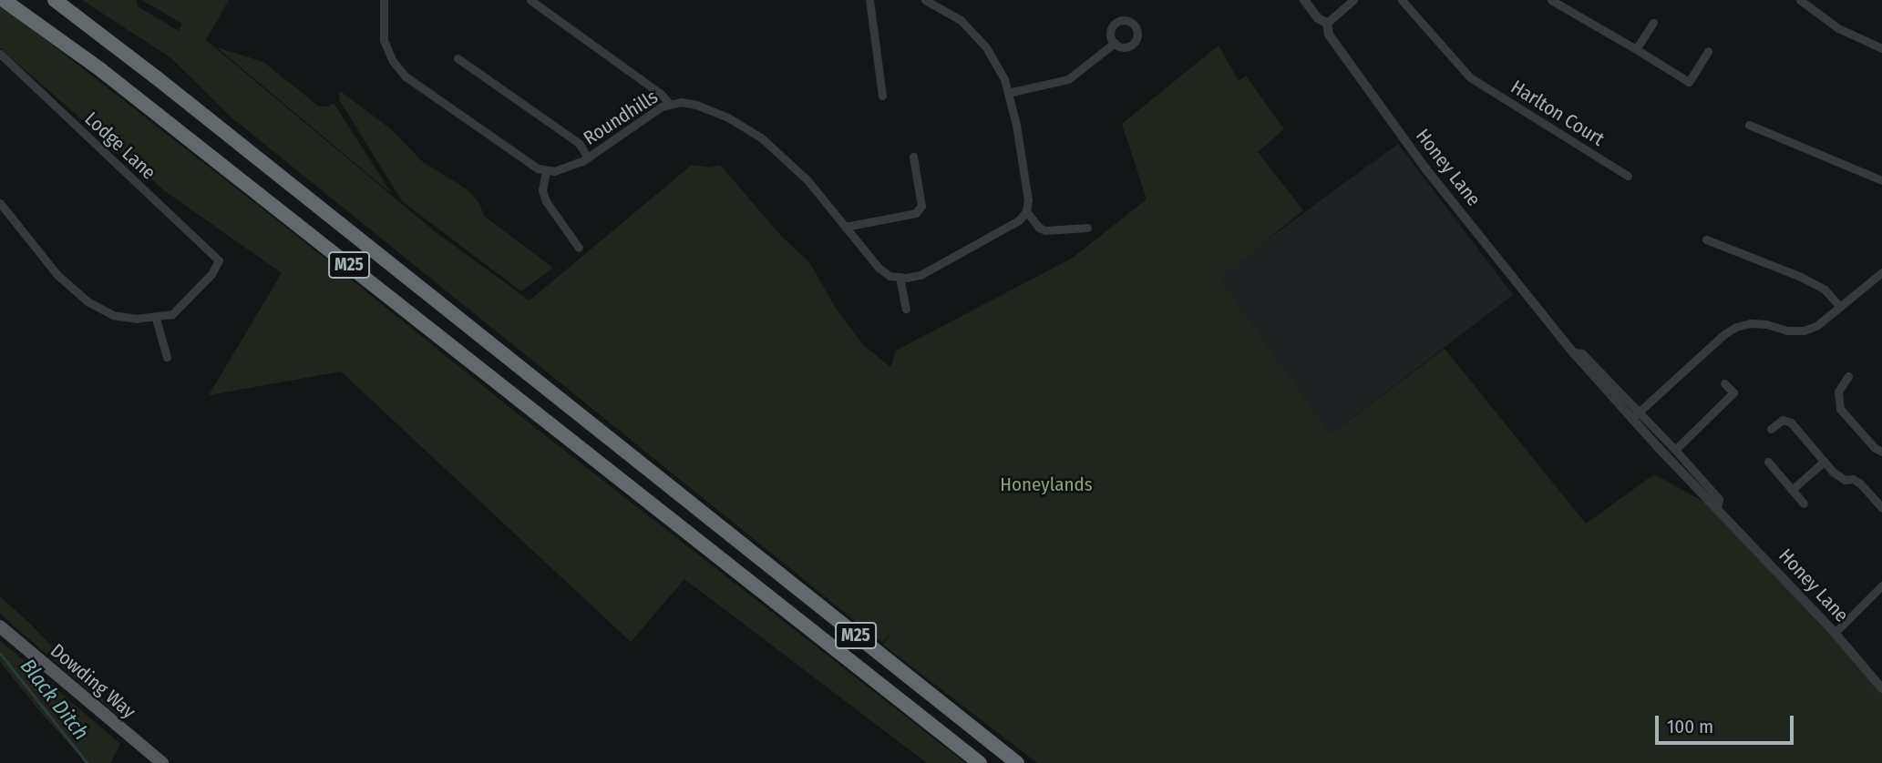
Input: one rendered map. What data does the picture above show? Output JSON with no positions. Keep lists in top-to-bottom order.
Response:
{
  "streets": {
    "highway": ["M25"],
    "main road": ["Dowding Way"],
    "street": [
      "Harlton Court",
      "Roundhills",
      "Lodge Lane",
      "Honey Lane"
    ]
  },
  "water": ["Black Ditch"],
  "parks": ["Honeylands"],
  "scale_bar": "100 m"
}
